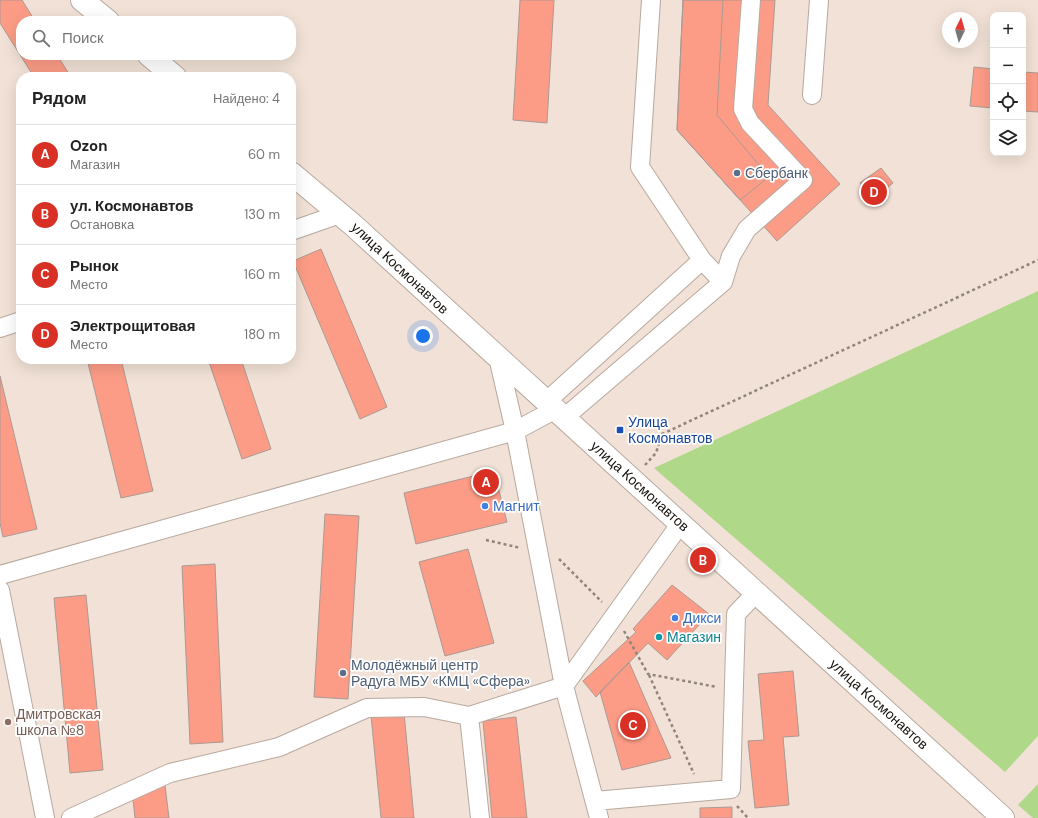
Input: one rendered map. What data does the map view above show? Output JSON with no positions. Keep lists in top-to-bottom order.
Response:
{
  "streets": {
    "main road": ["улица Космонавтов"]
  },
  "places": {
    "other": [
      "Сбербанк",
      "Магнит",
      "Дикси",
      "Магазин",
      "Молодёжный центр Радуга МБУ «КМЦ «Сфера»",
      "Дмитровская школа №8"
    ],
    "transit": ["Улица Космонавтов"]
  },
  "north": "top",
  "page": {
    "map_buttons": ["+", "−"],
    "search": "Поиск",
    "heading": ["Рядом", "Найдено: 4"],
    "list": [
      {
        "mark": "A",
        "name": "Ozon",
        "note": "Магазин",
        "value": "60 m"
      },
      {
        "mark": "B",
        "name": "ул. Космонавтов",
        "note": "Остановка",
        "value": "130 m"
      },
      {
        "mark": "C",
        "name": "Рынок",
        "note": "Место",
        "value": "160 m"
      },
      {
        "mark": "D",
        "name": "Электрощитовая",
        "note": "Место",
        "value": "180 m"
      }
    ],
    "pins": [
      "D",
      "A",
      "B",
      "C"
    ]
  }
}
